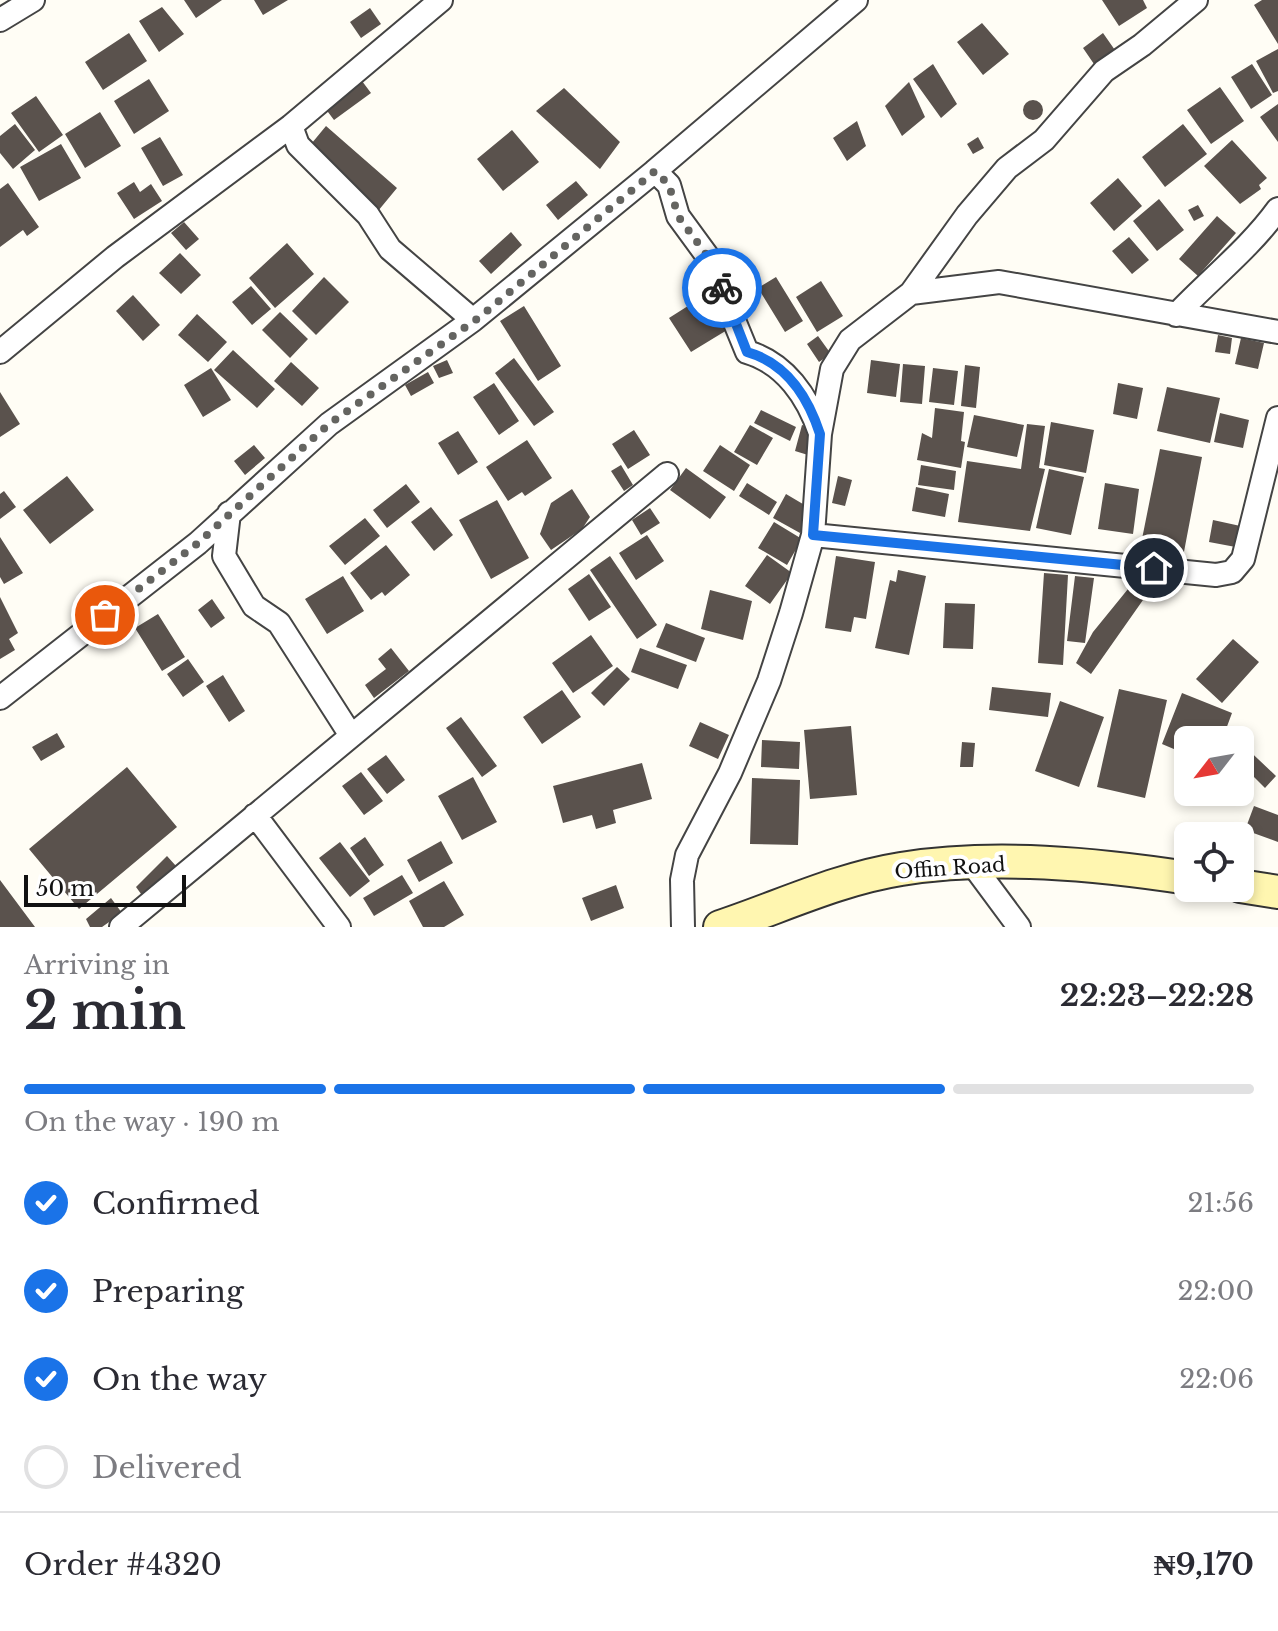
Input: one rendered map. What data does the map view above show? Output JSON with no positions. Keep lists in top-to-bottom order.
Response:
{
  "streets": {
    "street": ["Offin Road"]
  },
  "scale_bar": "50 m",
  "north": "bottom left",
  "page": {
    "scale": "50 m",
    "heading": ["2 min", "Arriving in", "22:23–22:28"],
    "panel": ["Order #4320", "₦9,170"],
    "bar": "On the way · 190 m",
    "list": [
      ["Confirmed", "21:56"],
      ["Preparing", "22:00"],
      ["On the way", "22:06"],
      "Delivered"
    ]
  }
}
